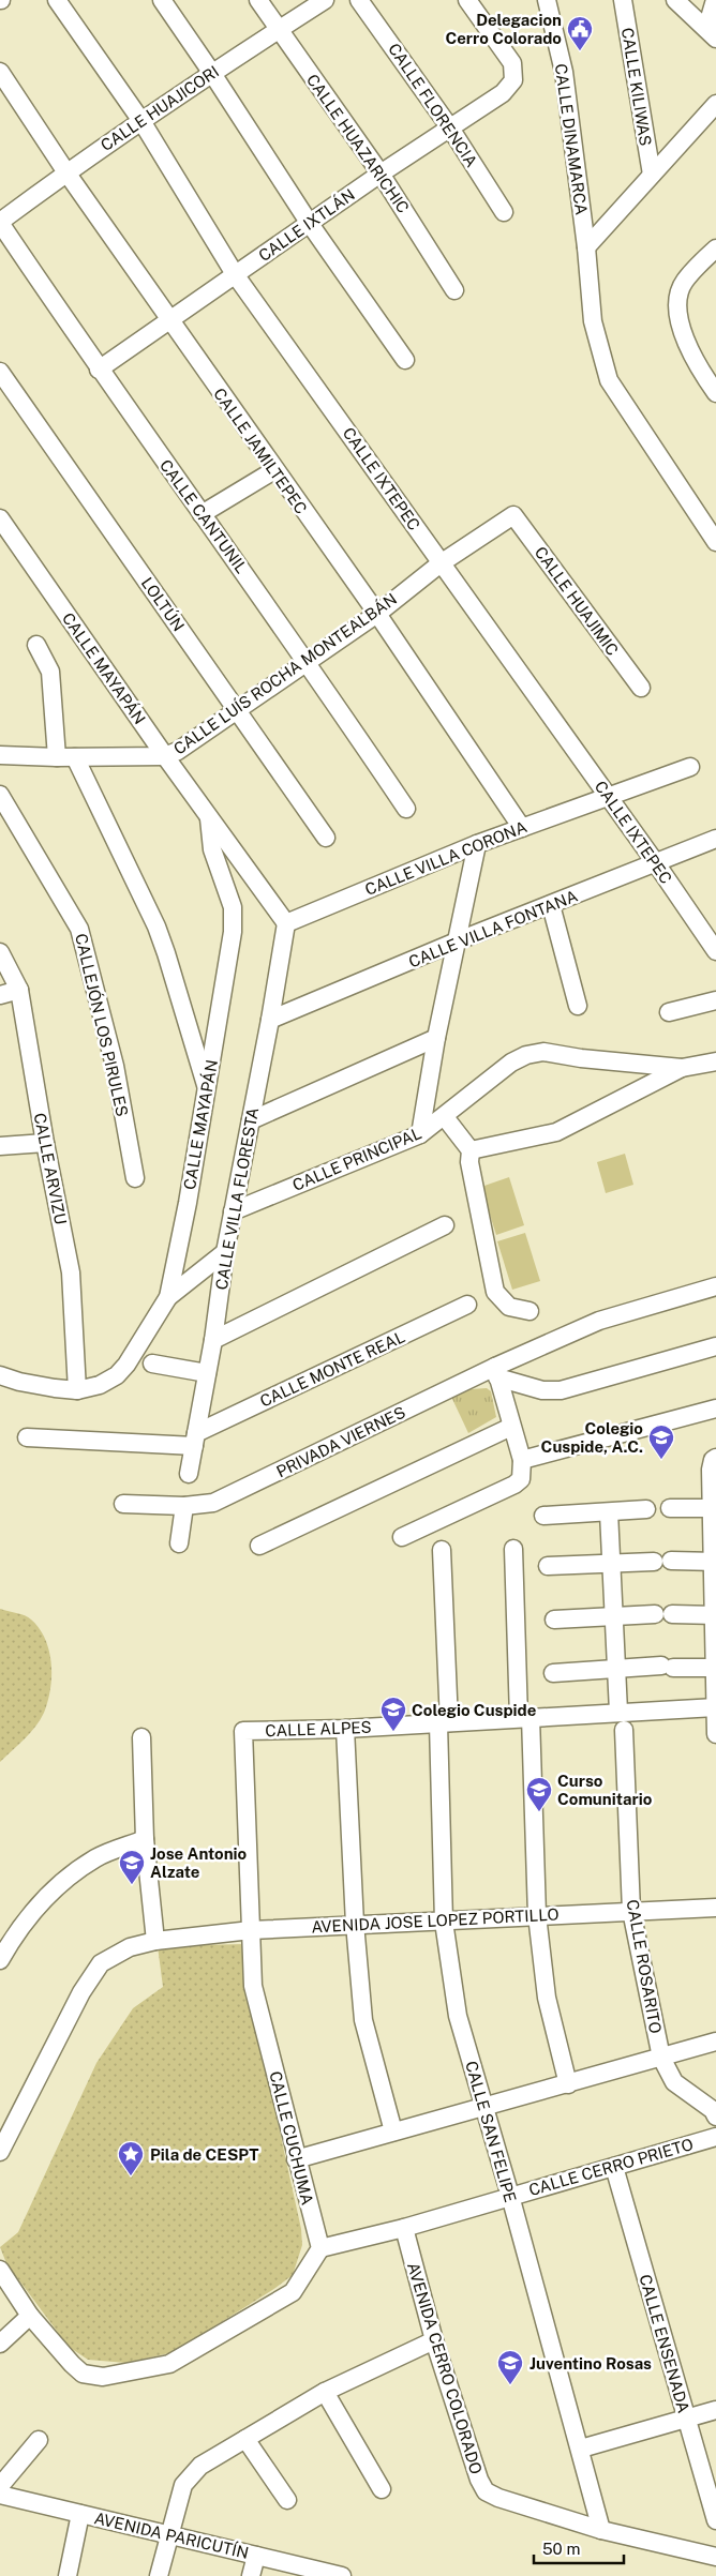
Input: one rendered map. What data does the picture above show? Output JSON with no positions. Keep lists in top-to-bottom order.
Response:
{
  "streets": {
    "street": [
      "CALLE KILIWAS",
      "CALLE FLORENCIA",
      "CALLE HUAJICORI",
      "CALLE DINAMARCA",
      "CALLE HUAZARICHIC",
      "CALLE IXTLÁN",
      "CALLE JAMILTEPEC",
      "CALLE IXTEPEC",
      "CALLE CANTUNIL",
      "CALLE HUAJIMIC",
      "LOLTÚN",
      "CALLE MAYAPÁN",
      "CALLE LUÍS ROCHA MONTEALBÁN",
      "CALLE VILLA CORONA",
      "CALLE VILLA FONTANA",
      "CALLEJÓN LOS PIRULES",
      "CALLE PRINCIPAL",
      "CALLE ARVIZU",
      "CALLE VILLA FLORESTA",
      "CALLE MONTE REAL",
      "PRIVADA VIERNES",
      "CALLE ALPES",
      "AVENIDA JOSE LOPEZ PORTILLO",
      "CALLE ROSARITO",
      "CALLE SAN FELIPE",
      "CALLE CUCHUMA",
      "CALLE CERRO PRIETO",
      "CALLE ENSENADA",
      "AVENIDA CERRO COLORADO",
      "AVENIDA PARICUTÍN"
    ]
  },
  "crossings": [
    ["CALLE FLORENCIA", "CALLE IXTLÁN"],
    ["CALLE HUAJICORI", "CALLE HUAZARICHIC"],
    ["CALLE HUAJICORI", "CALLE JAMILTEPEC"],
    ["CALLE HUAJICORI", "CALLE IXTEPEC"],
    ["CALLE HUAJICORI", "CALLE CANTUNIL"],
    ["CALLE HUAZARICHIC", "CALLE IXTLÁN"],
    ["CALLE IXTLÁN", "CALLE JAMILTEPEC"],
    ["CALLE IXTLÁN", "CALLE IXTEPEC"],
    ["CALLE IXTLÁN", "CALLE CANTUNIL"],
    ["CALLE JAMILTEPEC", "CALLE LUÍS ROCHA MONTEALBÁN"],
    ["CALLE JAMILTEPEC", "CALLE VILLA CORONA"],
    ["CALLE IXTEPEC", "CALLE LUÍS ROCHA MONTEALBÁN"],
    ["CALLE IXTEPEC", "CALLE VILLA CORONA"],
    ["CALLE IXTEPEC", "CALLE VILLA FONTANA"],
    ["CALLE CANTUNIL", "CALLE LUÍS ROCHA MONTEALBÁN"],
    ["CALLE HUAJIMIC", "CALLE LUÍS ROCHA MONTEALBÁN"],
    ["LOLTÚN", "CALLE LUÍS ROCHA MONTEALBÁN"],
    ["CALLE MAYAPÁN", "CALLE LUÍS ROCHA MONTEALBÁN"],
    ["CALLE MAYAPÁN", "CALLE VILLA CORONA"],
    ["CALLE MAYAPÁN", "CALLE ARVIZU"],
    ["CALLE MAYAPÁN", "CALLE VILLA FLORESTA"],
    ["CALLE VILLA CORONA", "CALLE VILLA FLORESTA"],
    ["CALLE VILLA FONTANA", "CALLE VILLA FLORESTA"],
    ["CALLE PRINCIPAL", "CALLE VILLA FLORESTA"],
    ["CALLE VILLA FLORESTA", "CALLE MONTE REAL"],
    ["CALLE ALPES", "CALLE SAN FELIPE"],
    ["CALLE ALPES", "CALLE CUCHUMA"],
    ["AVENIDA JOSE LOPEZ PORTILLO", "CALLE ROSARITO"],
    ["AVENIDA JOSE LOPEZ PORTILLO", "CALLE SAN FELIPE"],
    ["AVENIDA JOSE LOPEZ PORTILLO", "CALLE CUCHUMA"],
    ["CALLE SAN FELIPE", "CALLE CERRO PRIETO"],
    ["CALLE SAN FELIPE", "AVENIDA CERRO COLORADO"],
    ["CALLE CUCHUMA", "CALLE CERRO PRIETO"],
    ["CALLE CERRO PRIETO", "CALLE ENSENADA"],
    ["CALLE CERRO PRIETO", "AVENIDA CERRO COLORADO"]
  ],
  "places": {
    "public building": ["Delegacion Cerro Colorado"],
    "school or university": [
      "Colegio Cuspide, A.C.",
      "Colegio Cuspide",
      "Curso Comunitario",
      "Jose Antonio Alzate",
      "Juventino Rosas"
    ],
    "place": ["Pila de CESPT"]
  },
  "scale_bar": "50 m"
}
